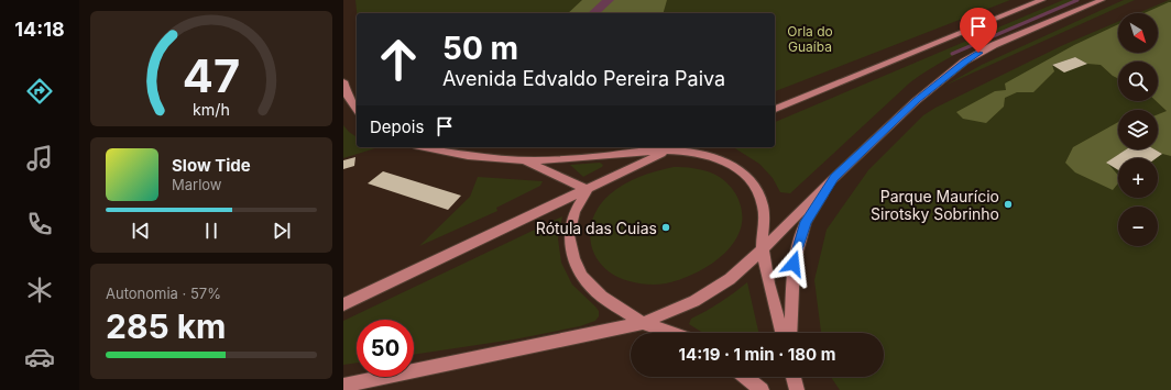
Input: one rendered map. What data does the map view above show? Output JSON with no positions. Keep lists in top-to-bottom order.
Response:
{
  "parks": ["Orla do Guaíba"],
  "places": ["Parque Maurício Sirotsky Sobrinho", "Rótula das Cuias"],
  "north": "bottom right",
  "page": {
    "tabs": "14:18",
    "map_buttons": ["+", "−"],
    "turn": ["50 m", "Avenida Edvaldo Pereira Paiva"],
    "then": "Depois",
    "song": ["Slow Tide", "Marlow"],
    "tile": ["Autonomia · 57%", "285 km"],
    "limit": "50",
    "trip": "14:19 · 1 min · 180 m",
    "gauge": ["47", "km/h"]
  }
}
